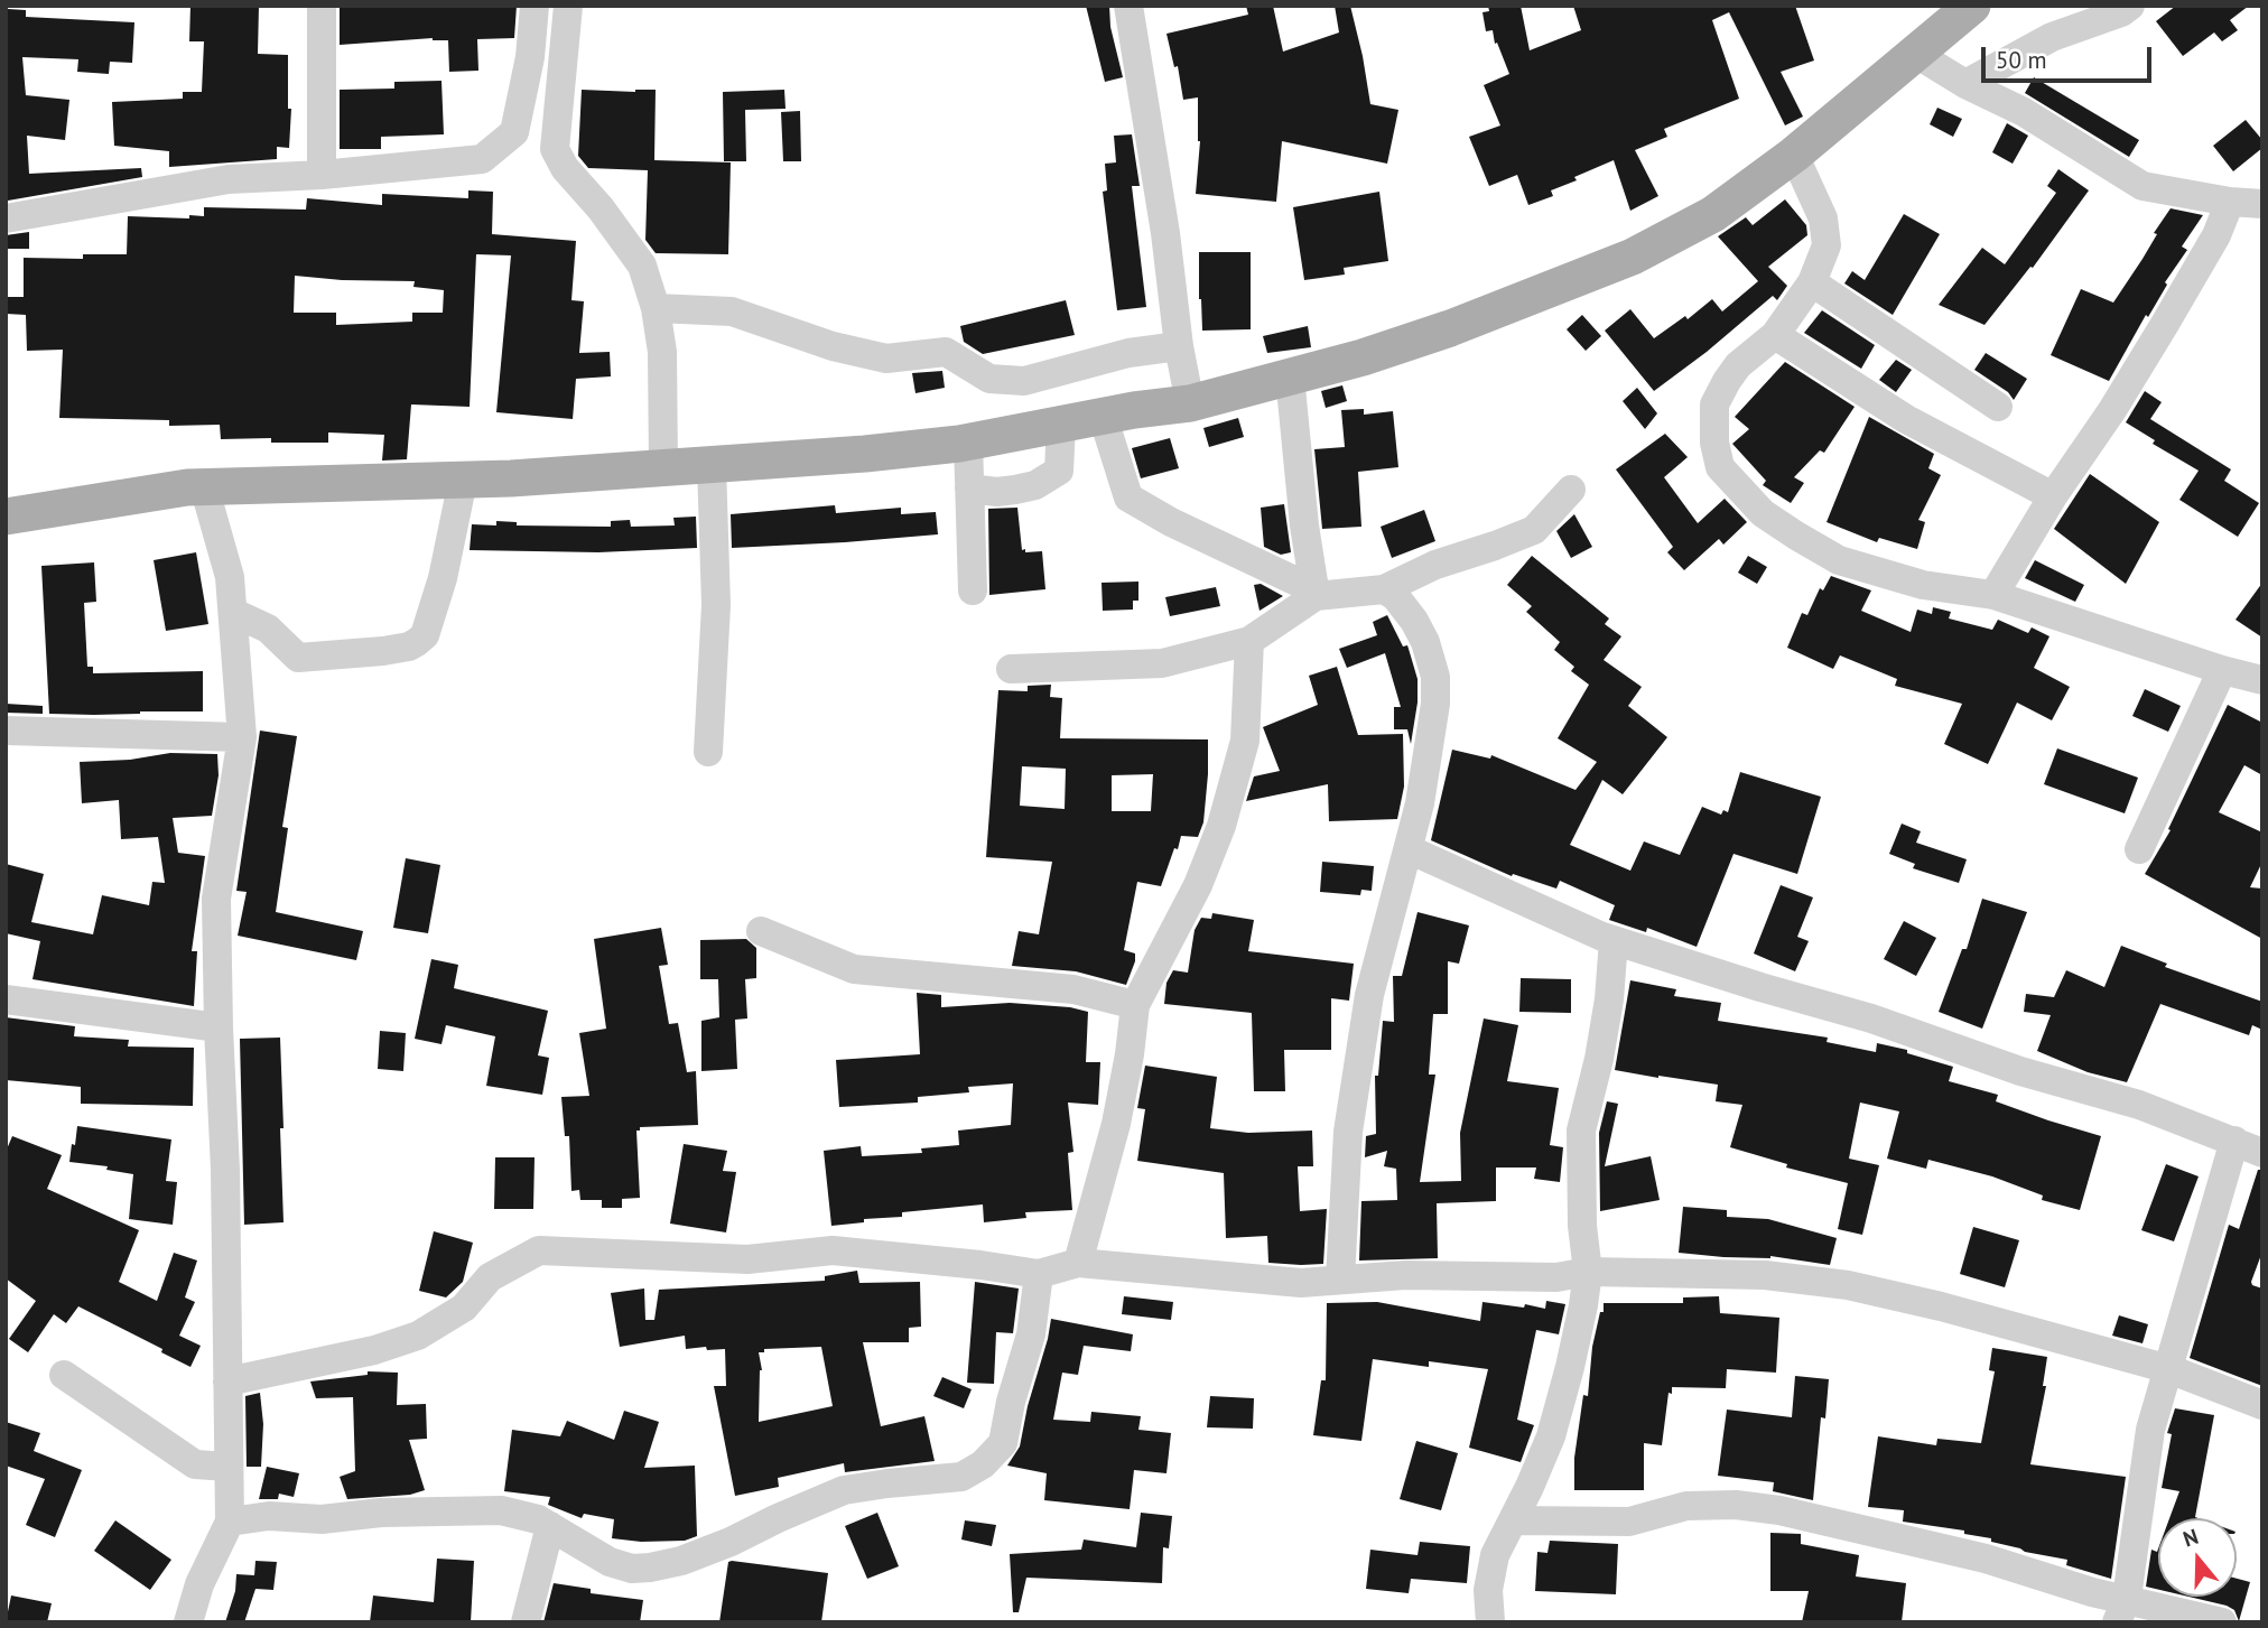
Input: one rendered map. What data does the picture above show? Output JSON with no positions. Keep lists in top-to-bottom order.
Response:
{
  "scale_bar": "50 m",
  "north": "top"
}
